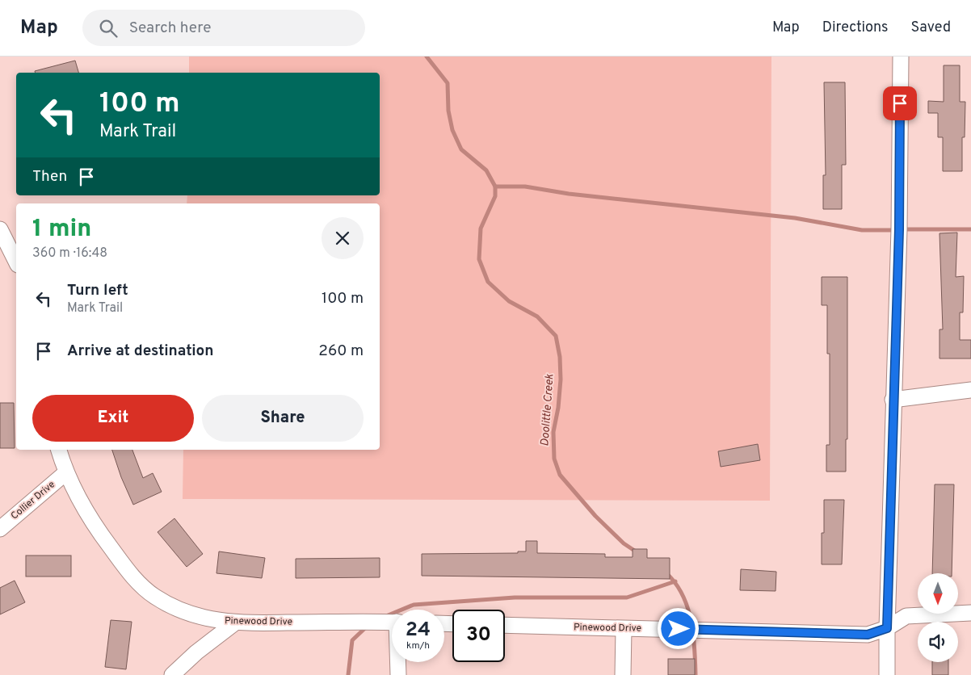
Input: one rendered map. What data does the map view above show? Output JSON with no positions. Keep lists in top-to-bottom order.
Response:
{
  "streets": {
    "street": ["Collier Drive", "Pinewood Drive"]
  },
  "crossings": [
    ["Collier Drive", "Pinewood Drive"]
  ],
  "water": ["Doolittle Creek"],
  "north": "bottom",
  "page": {
    "header": "Map",
    "search": "Search here",
    "nav": ["Map", "Directions", "Saved"],
    "turn": ["100 m", "Mark Trail"],
    "then": "Then",
    "heading": ["1 min", "360 m · 16:48"],
    "list": [
      {
        "name": "Turn left",
        "note": "Mark Trail",
        "value": "100 m"
      },
      {
        "name": "Arrive at destination",
        "value": "260 m"
      }
    ],
    "buttons": ["Exit", "Share"],
    "speed": "24 km/h",
    "limit": "30"
  }
}
